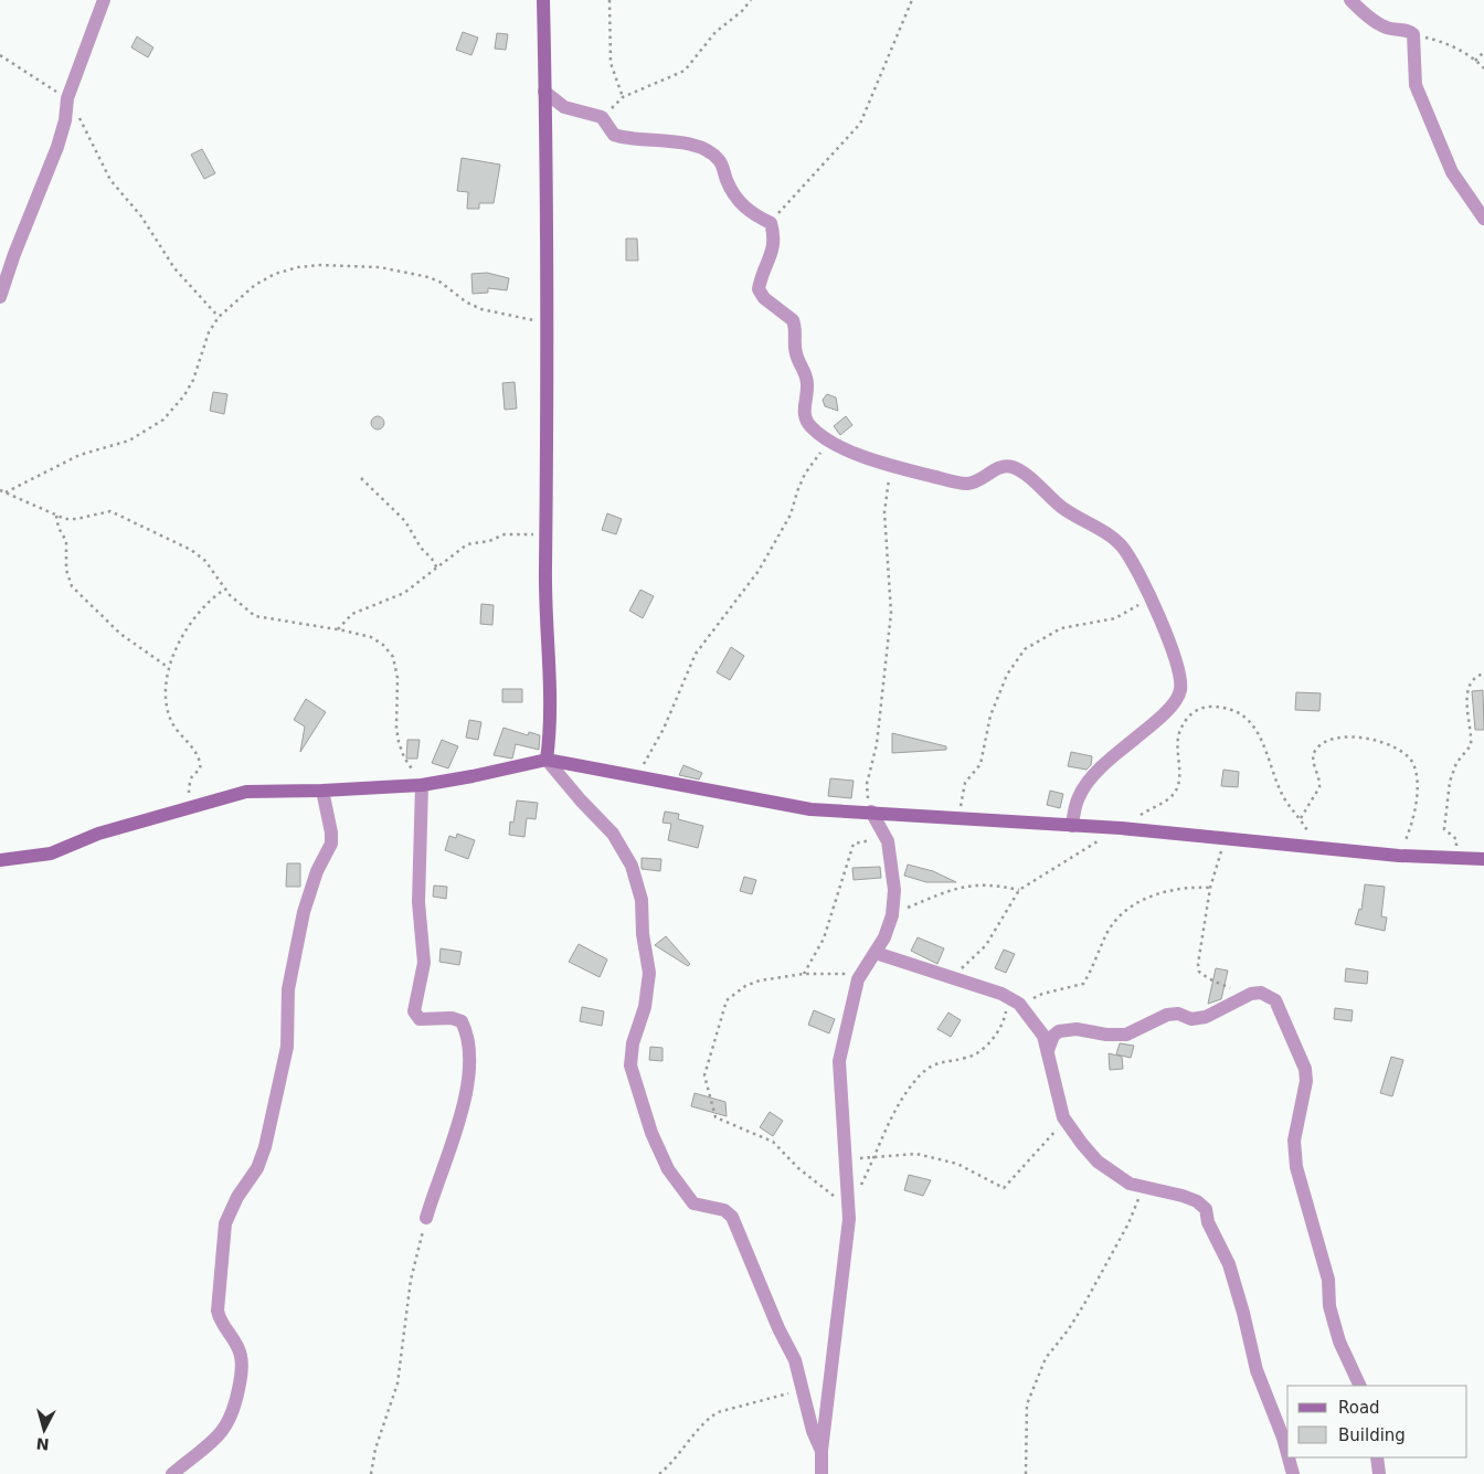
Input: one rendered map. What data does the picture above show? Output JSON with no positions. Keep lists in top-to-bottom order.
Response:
{
  "legend": ["Road", "Building"],
  "north": "bottom"
}
